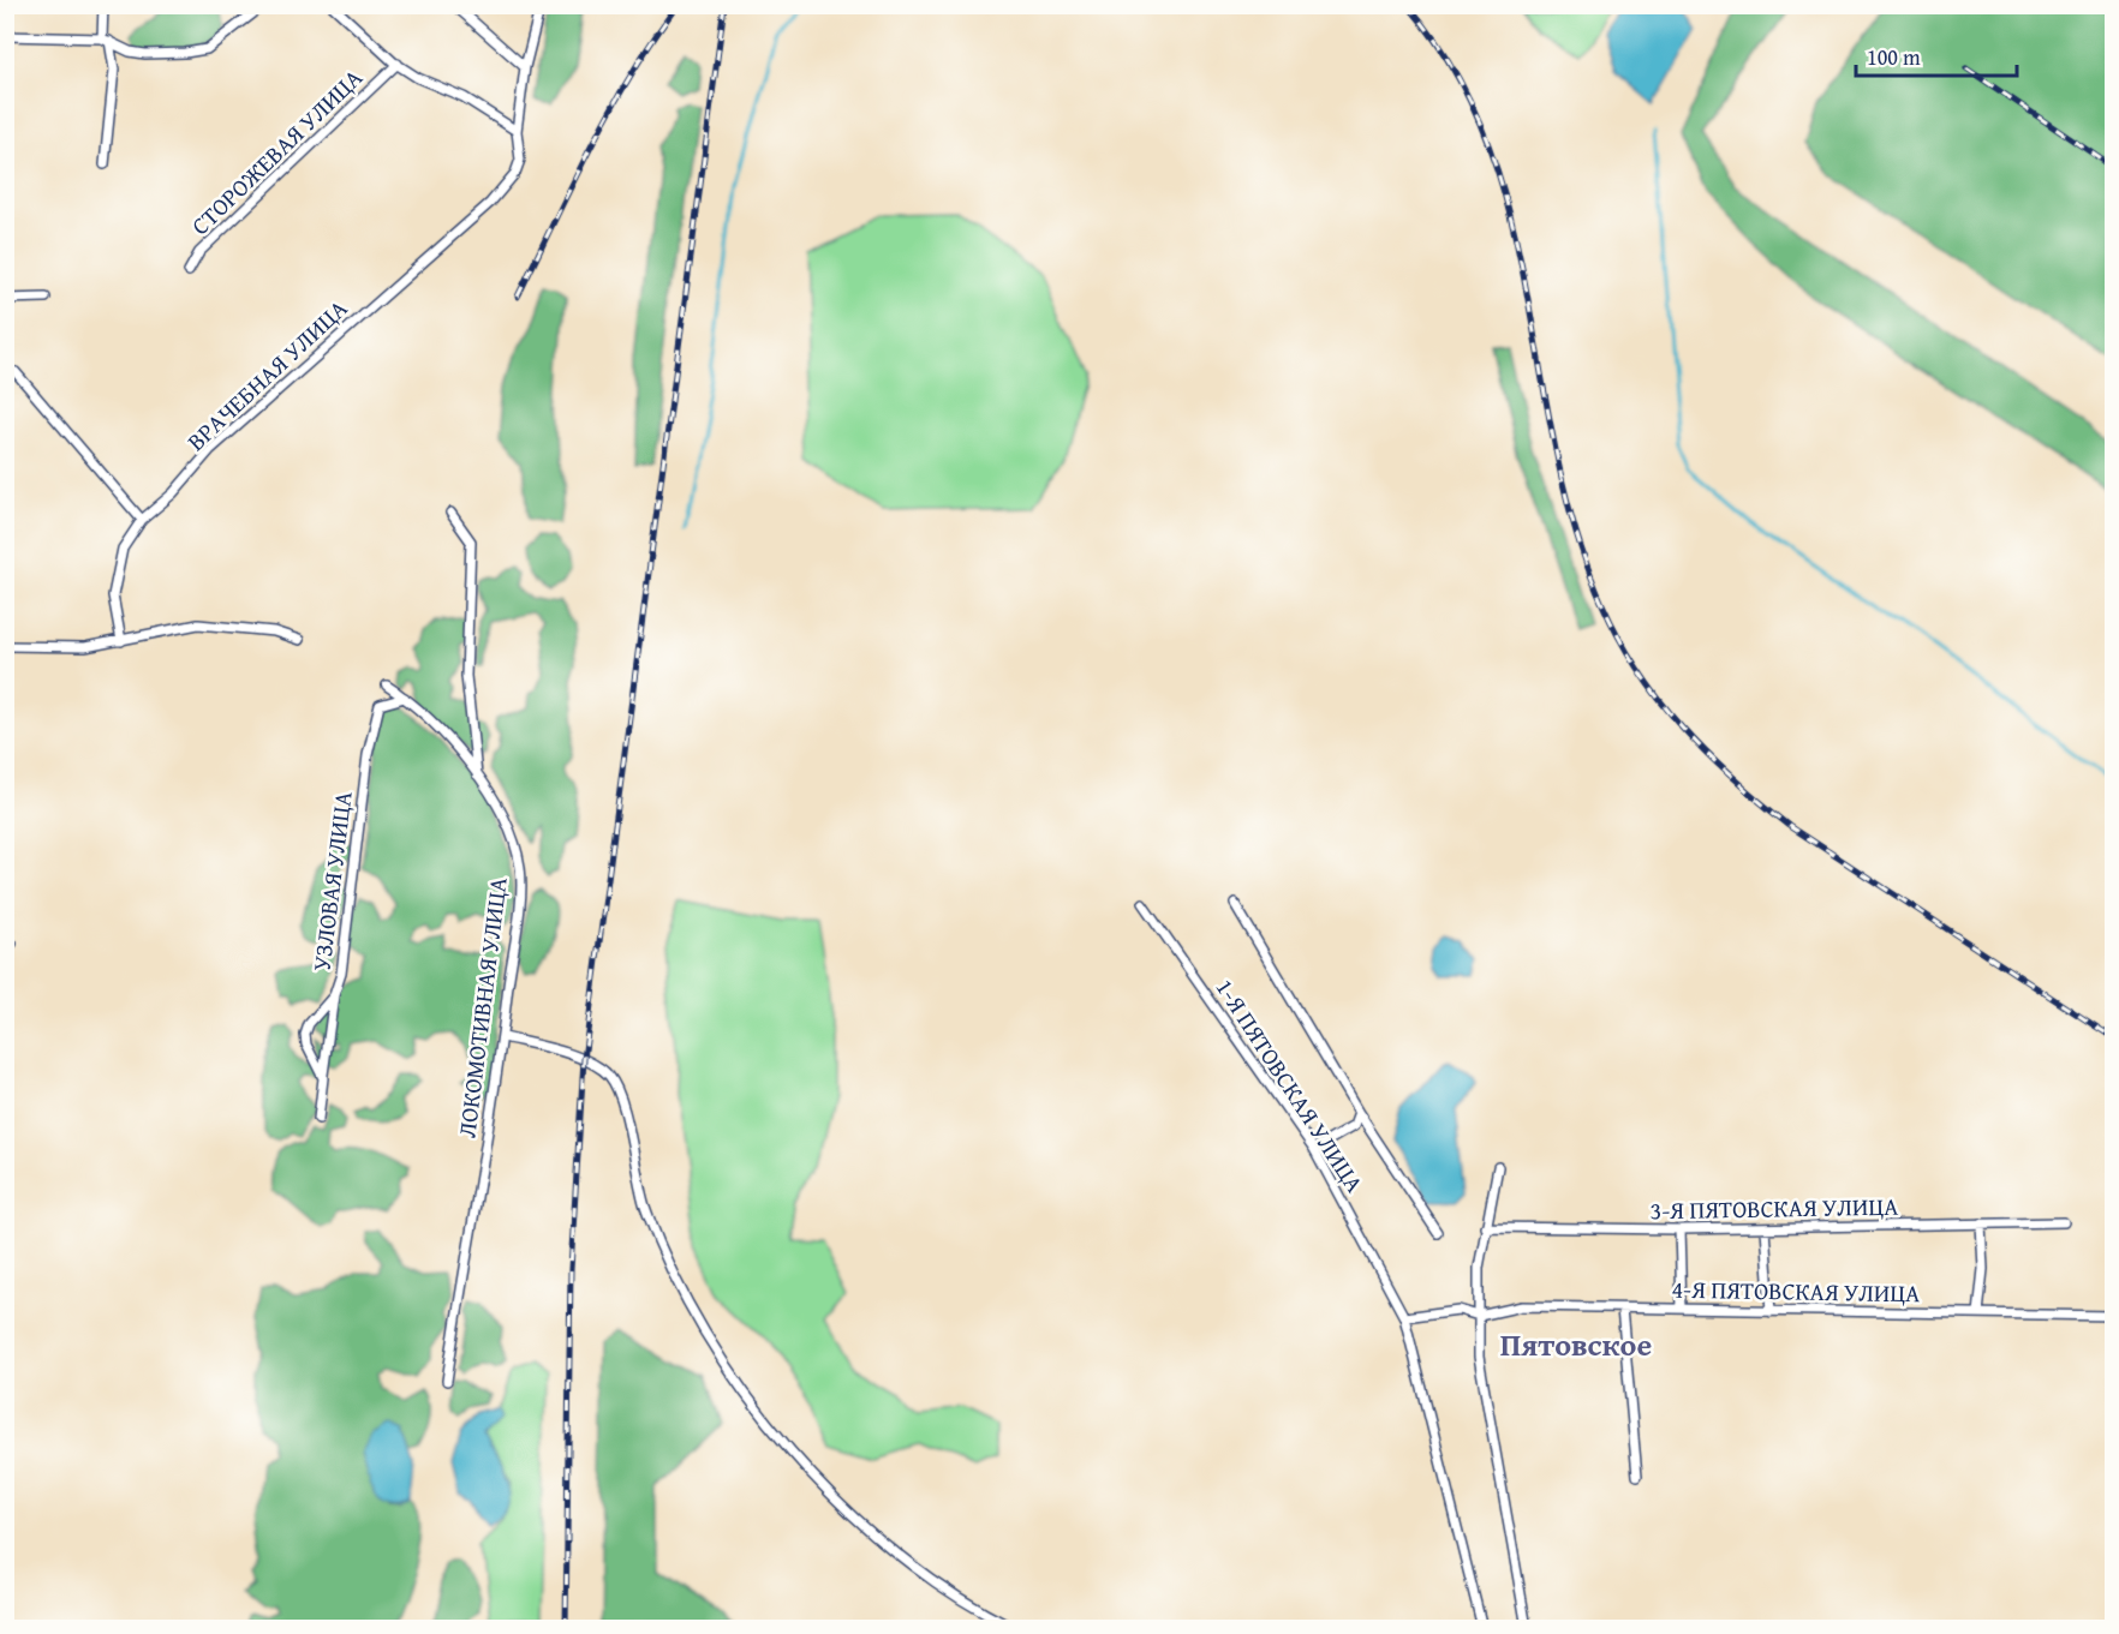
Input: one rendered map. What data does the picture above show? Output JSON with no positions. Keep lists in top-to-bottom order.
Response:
{
  "streets": {
    "street": [
      "СТОРОЖЕВАЯ УЛИЦА",
      "ВРАЧЕБНАЯ УЛИЦА",
      "УЗЛОВАЯ УЛИЦА",
      "ЛОКОМОТИВНАЯ УЛИЦА",
      "1-Я ПЯТОВСКАЯ УЛИЦА",
      "3-Я ПЯТОВСКАЯ УЛИЦА",
      "4-Я ПЯТОВСКАЯ УЛИЦА"
    ]
  },
  "crossings": [
    ["УЗЛОВАЯ УЛИЦА", "ЛОКОМОТИВНАЯ УЛИЦА"],
    ["1-Я ПЯТОВСКАЯ УЛИЦА", "4-Я ПЯТОВСКАЯ УЛИЦА"]
  ],
  "districts": ["Пятовское"],
  "scale_bar": "100 m"
}
